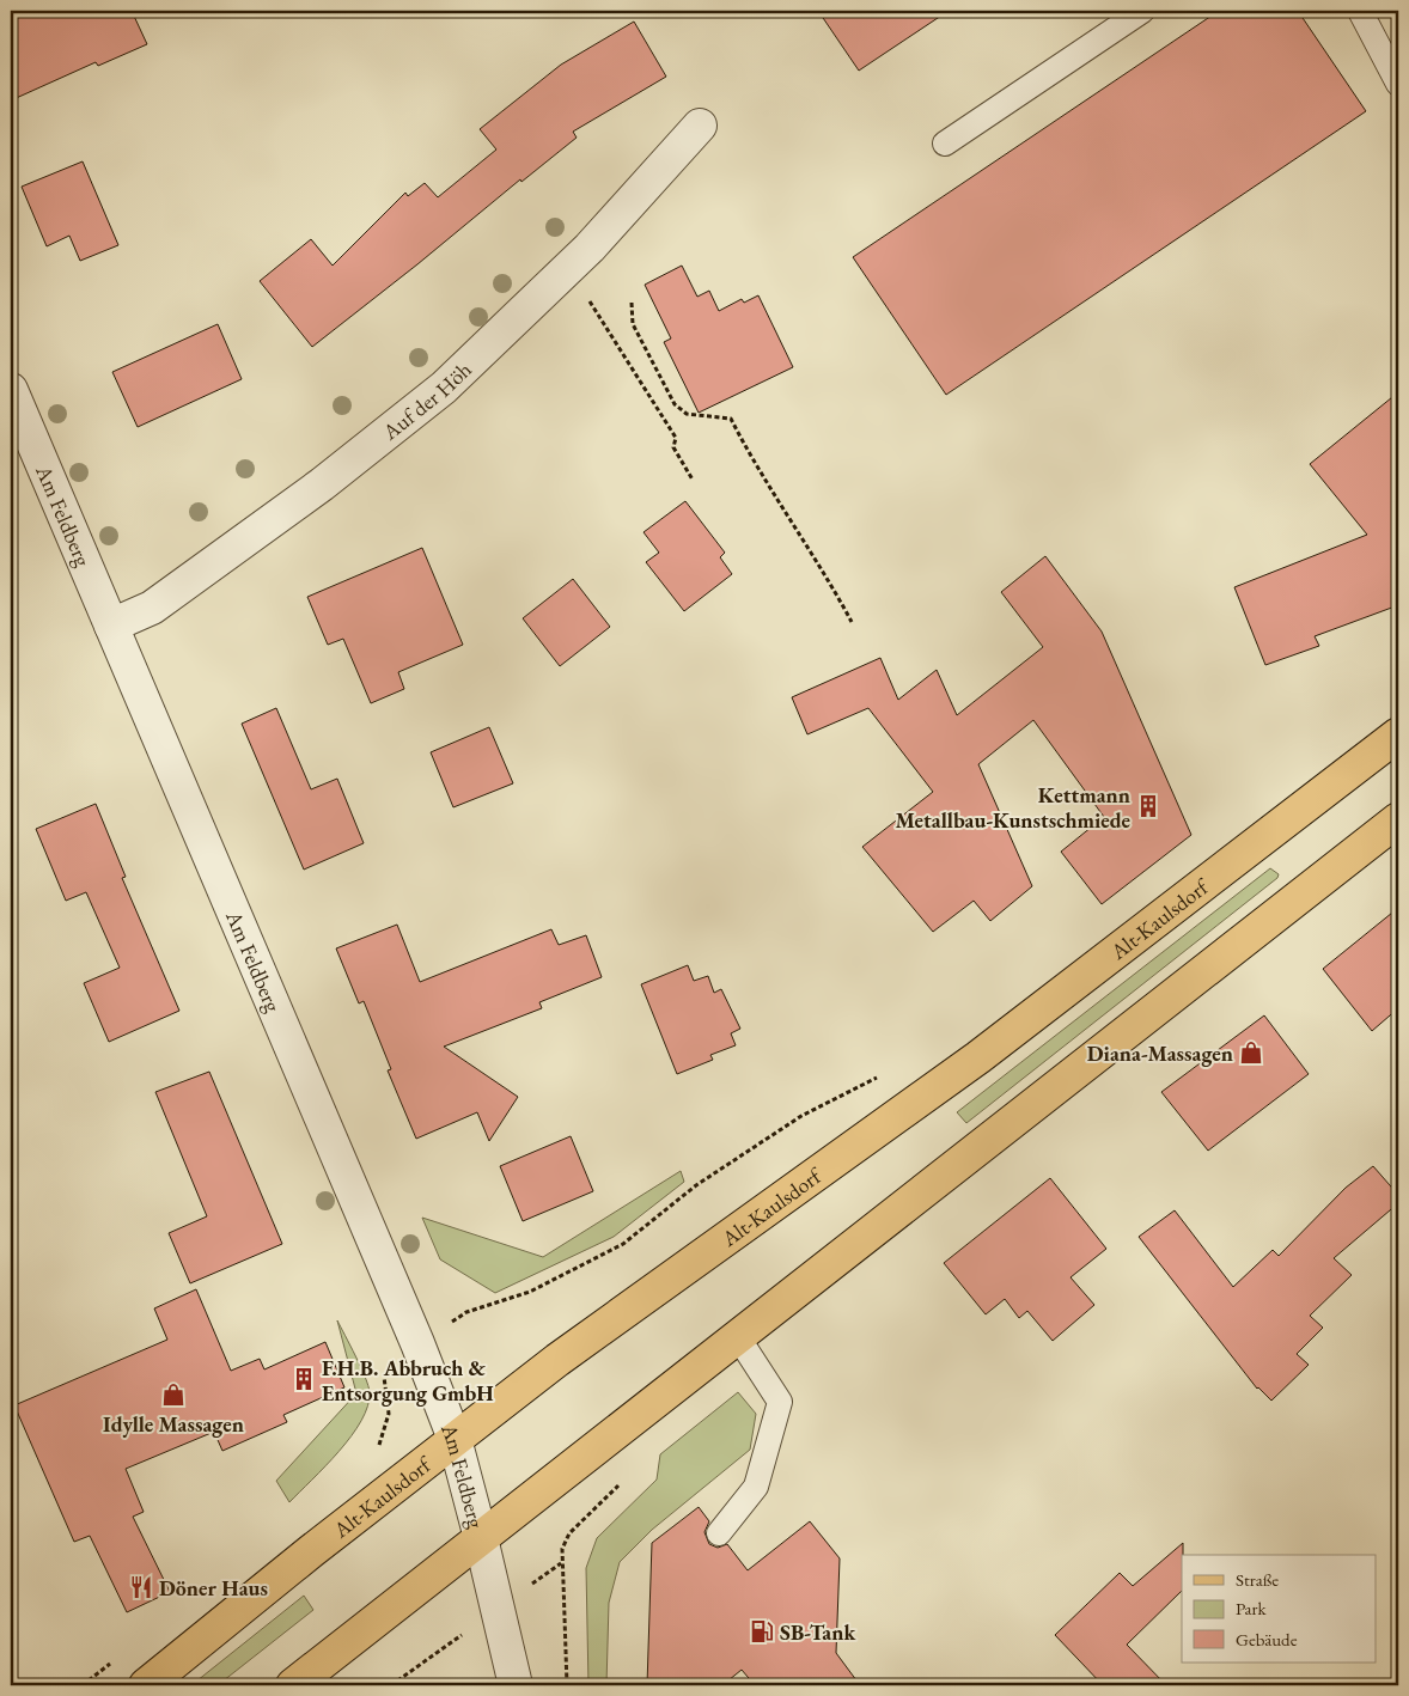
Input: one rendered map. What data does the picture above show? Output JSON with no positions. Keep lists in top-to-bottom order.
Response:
{
  "streets": {
    "main road": ["Alt-Kaulsdorf"],
    "street": ["Auf der Höh", "Am Feldberg"]
  },
  "crossings": [
    ["Auf der Höh", "Am Feldberg"],
    ["Am Feldberg", "Alt-Kaulsdorf"]
  ],
  "places": {
    "building": ["Kettmann Metallbau-Kunstschmiede", "F.H.B. Abbruch & Entsorgung GmbH"],
    "shop": ["Diana-Massagen", "Idylle Massagen"],
    "restaurant": ["Döner Haus"],
    "fuel station": ["SB-Tank"]
  },
  "legend": ["Straße", "Park", "Gebäude"]
}
